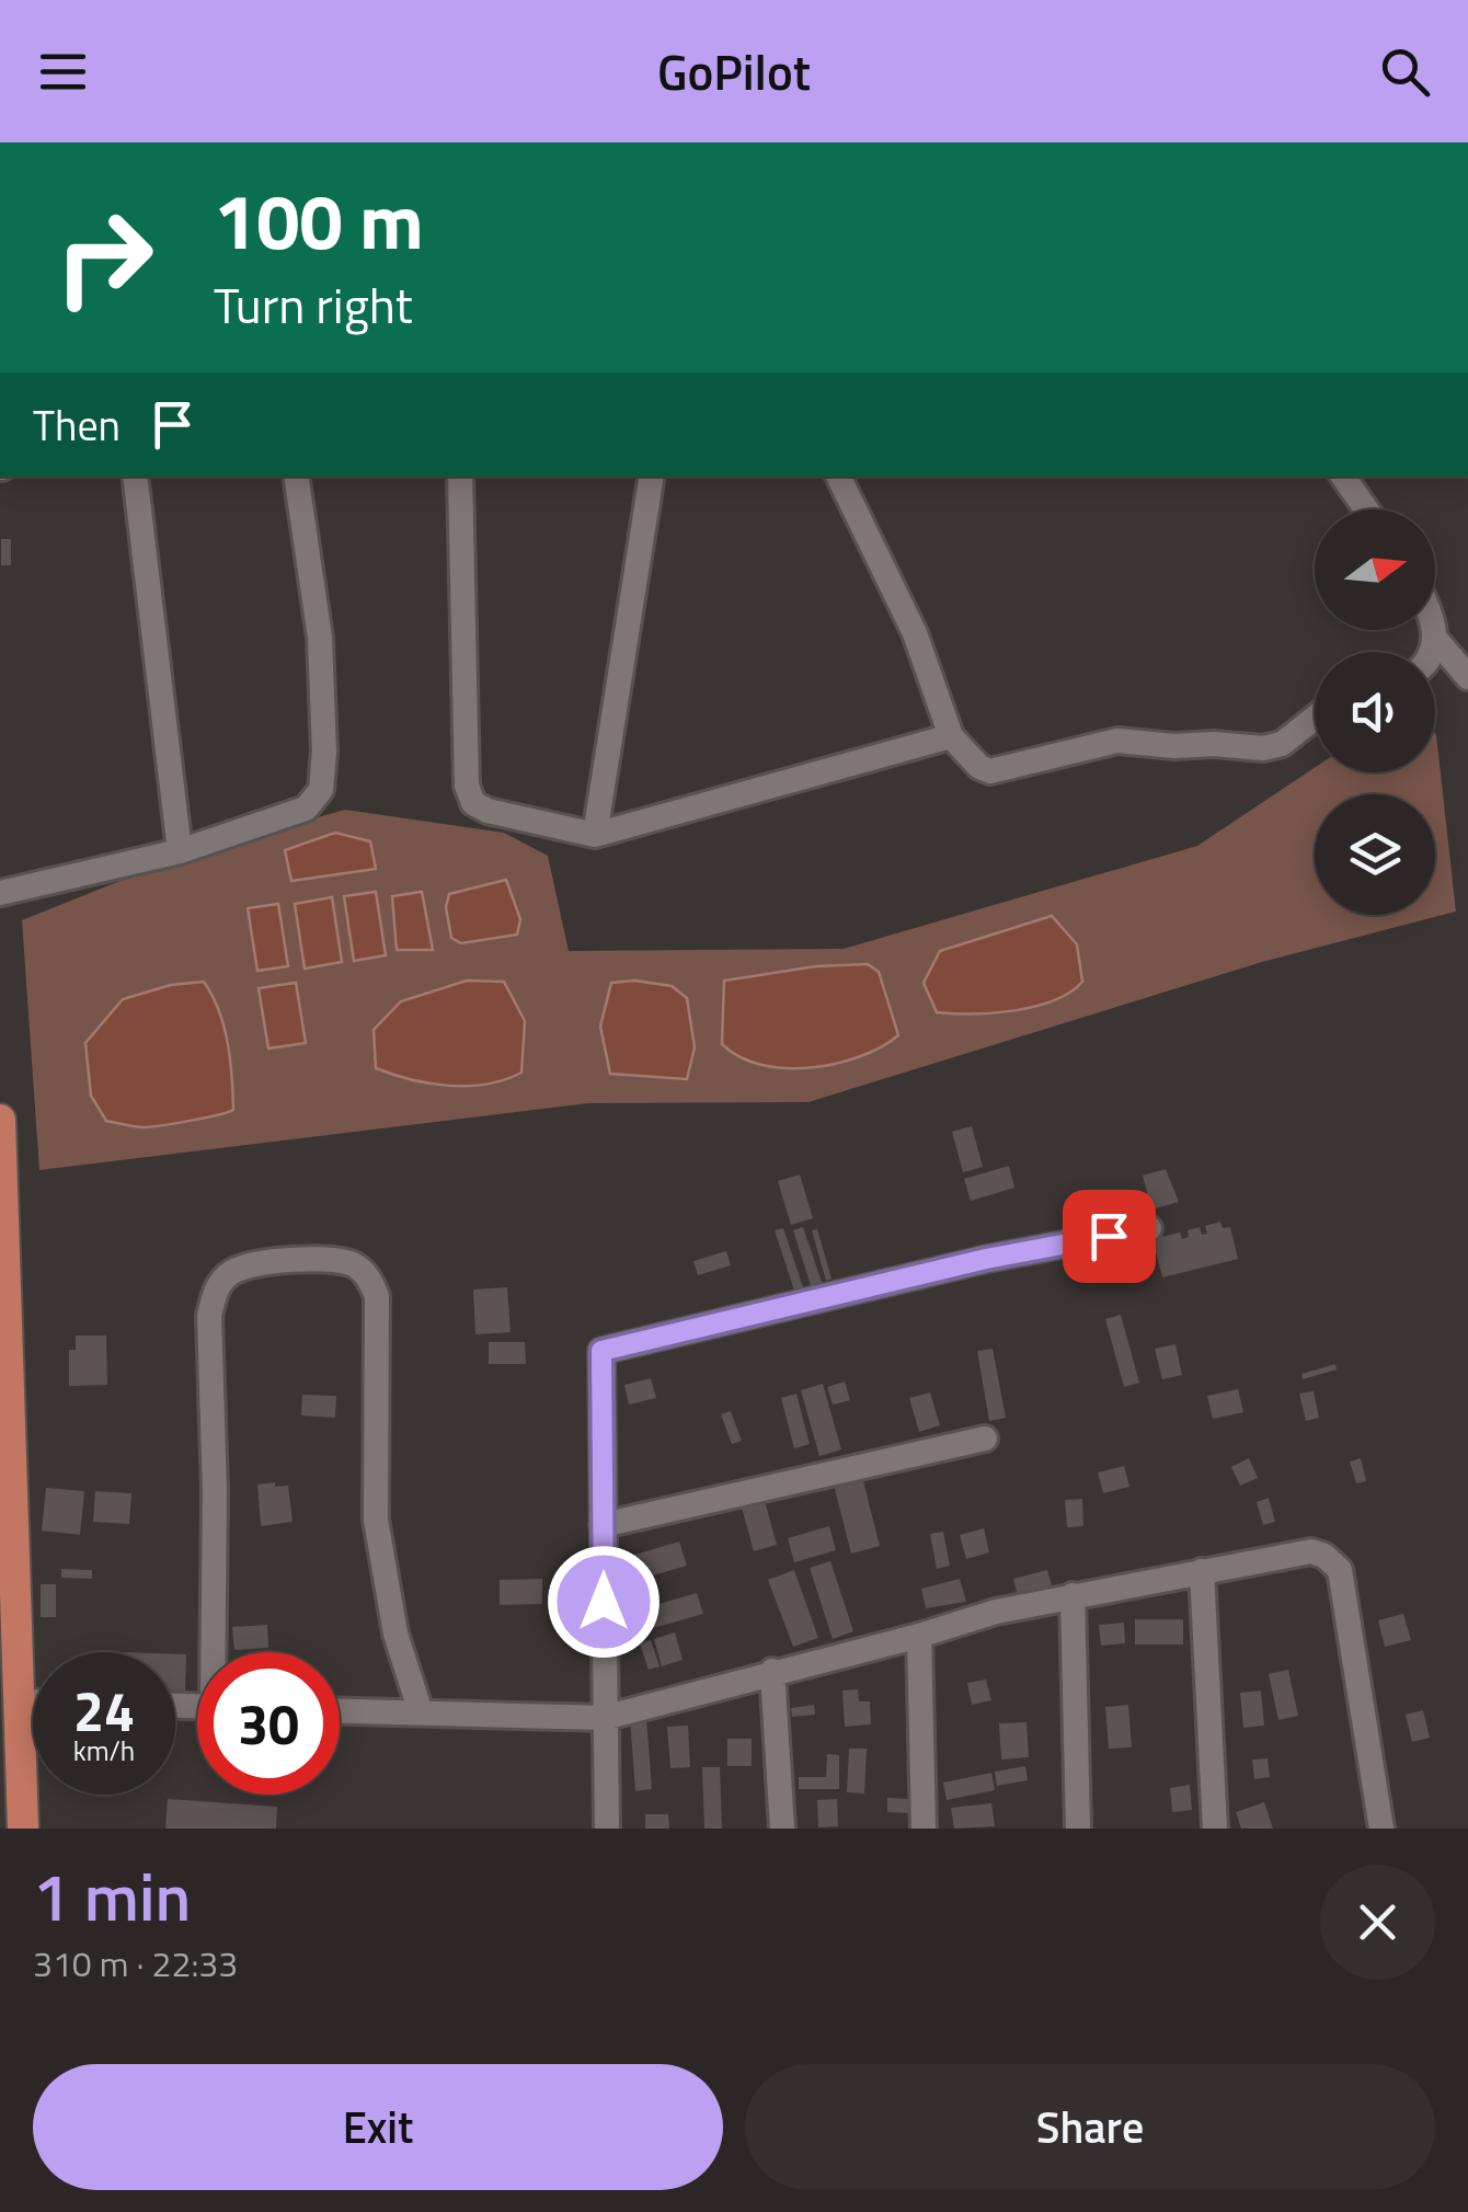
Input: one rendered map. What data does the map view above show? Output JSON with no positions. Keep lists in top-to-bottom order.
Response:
{
  "north": "right",
  "page": {
    "header": "GoPilot",
    "turn": ["100 m", "Turn right"],
    "then": "Then",
    "speed": "24 km/h",
    "limit": "30",
    "heading": ["1 min", "310 m · 22:33"],
    "buttons": ["Exit", "Share"]
  }
}
